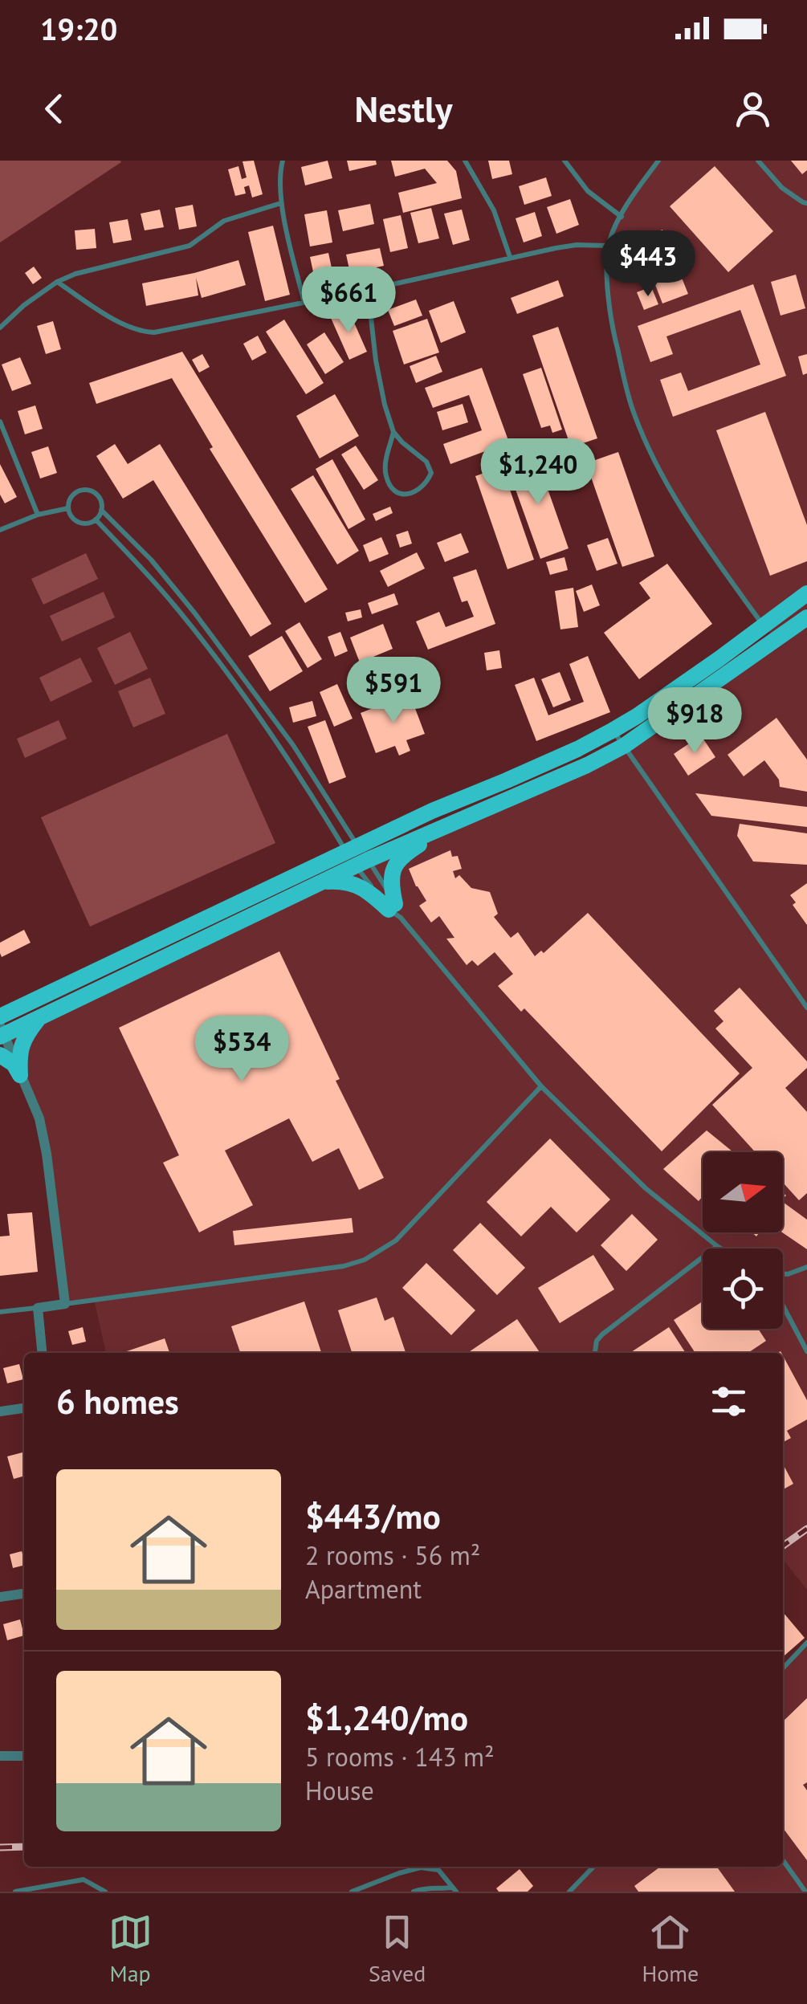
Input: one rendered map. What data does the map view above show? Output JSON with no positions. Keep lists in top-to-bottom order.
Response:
{
  "north": "right",
  "page": {
    "status": "19:20",
    "header": "Nestly",
    "price": [
      "$443",
      "$661",
      "$1,240",
      "$591",
      "$918",
      "$534"
    ],
    "heading": "6 homes",
    "list": [
      {
        "name": "$443/mo",
        "note": "2 rooms · 56 m² · Apartment"
      },
      {
        "name": "$1,240/mo",
        "note": "5 rooms · 143 m² · House"
      }
    ],
    "tabs": ["Map", "Saved", "Home"]
  }
}
